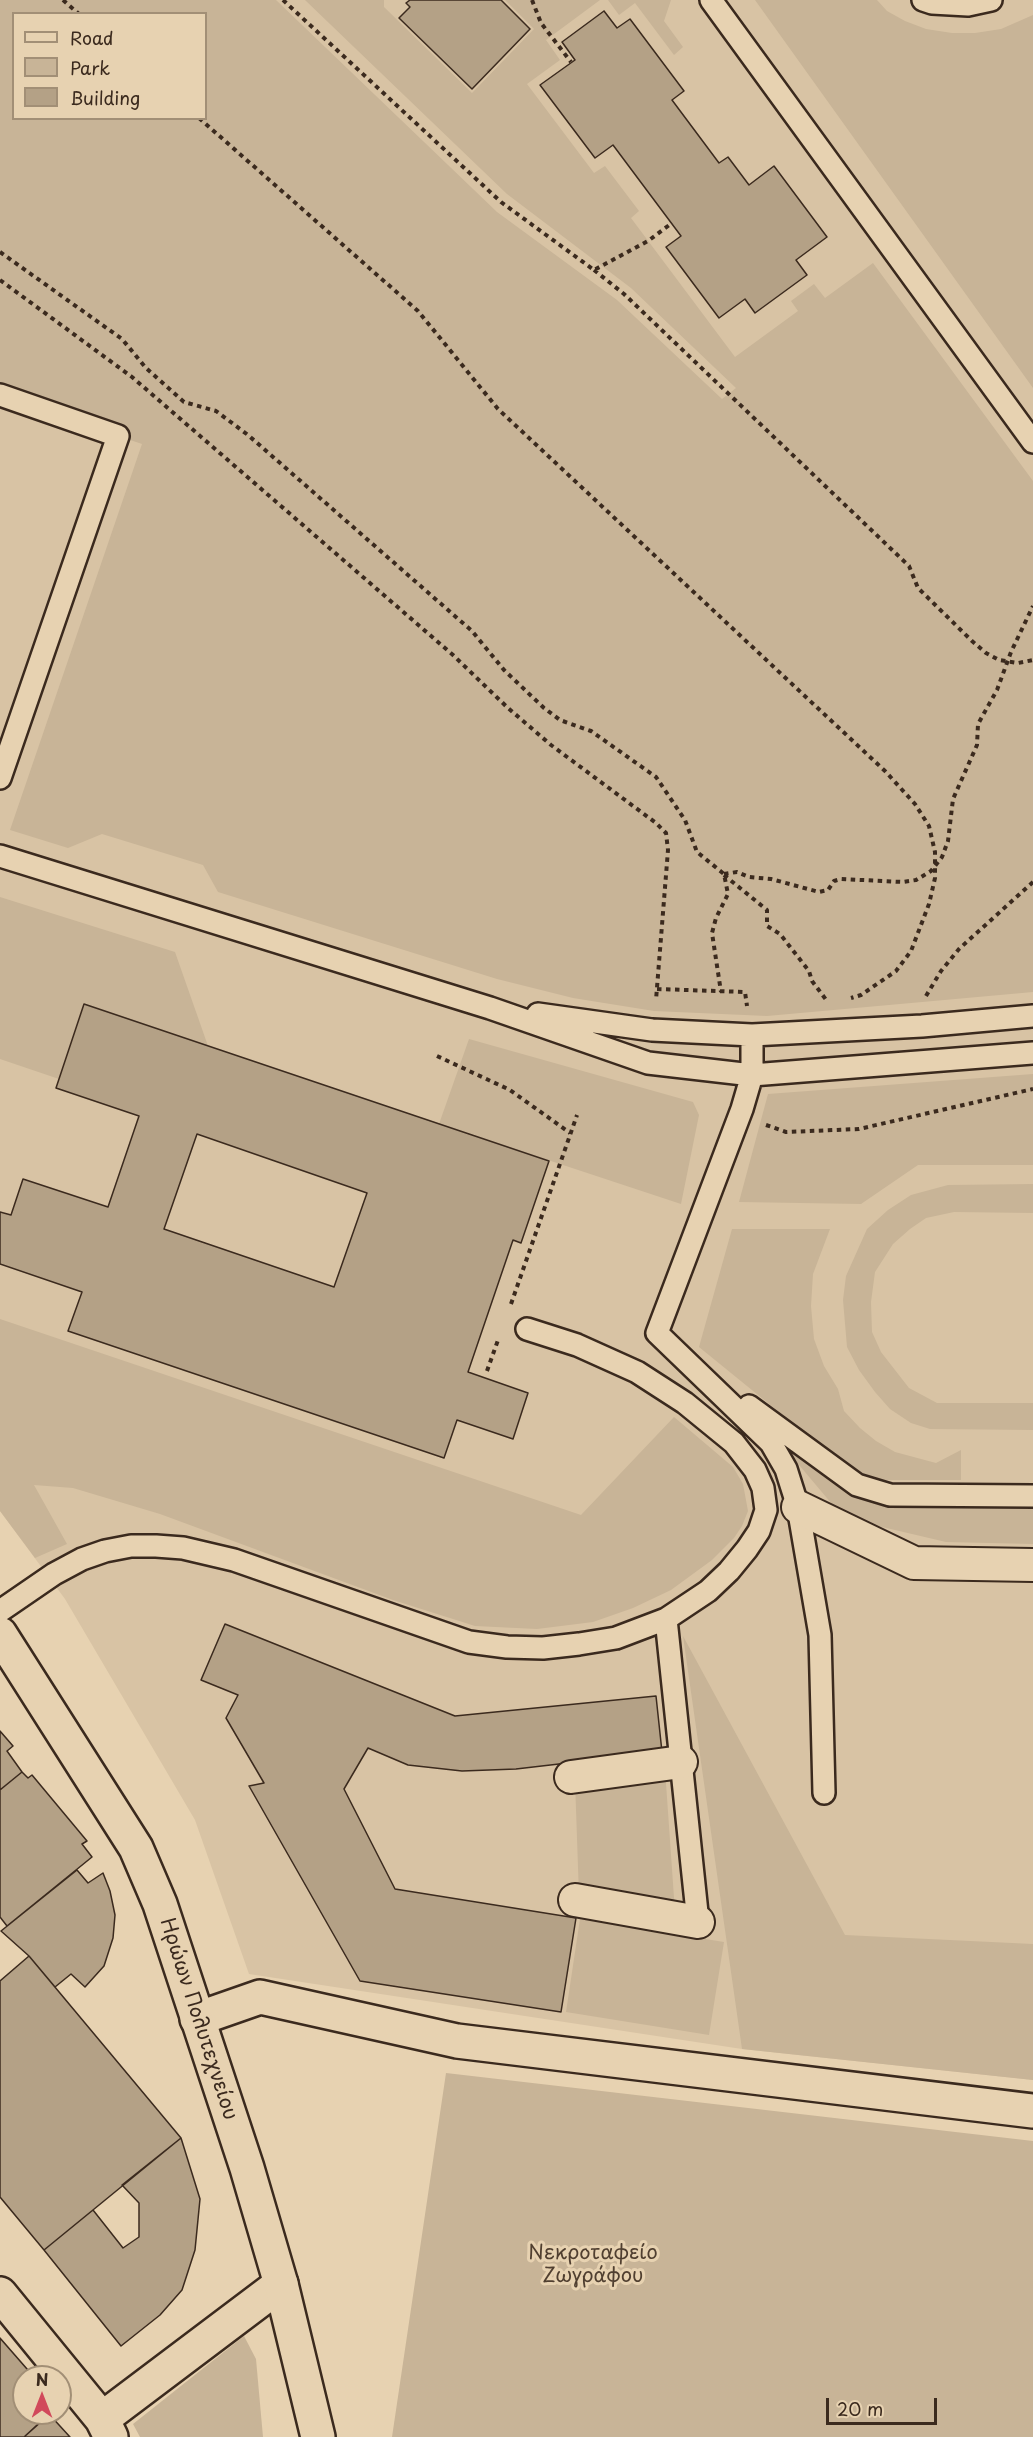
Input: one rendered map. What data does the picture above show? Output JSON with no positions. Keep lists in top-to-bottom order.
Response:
{
  "streets": {
    "street": ["Ηρώων Πολυτεχνείου"]
  },
  "parks": ["Νεκροταφείο Ζωγράφου"],
  "legend": ["Road", "Park", "Building"],
  "scale_bar": "20 m",
  "north": "top"
}
